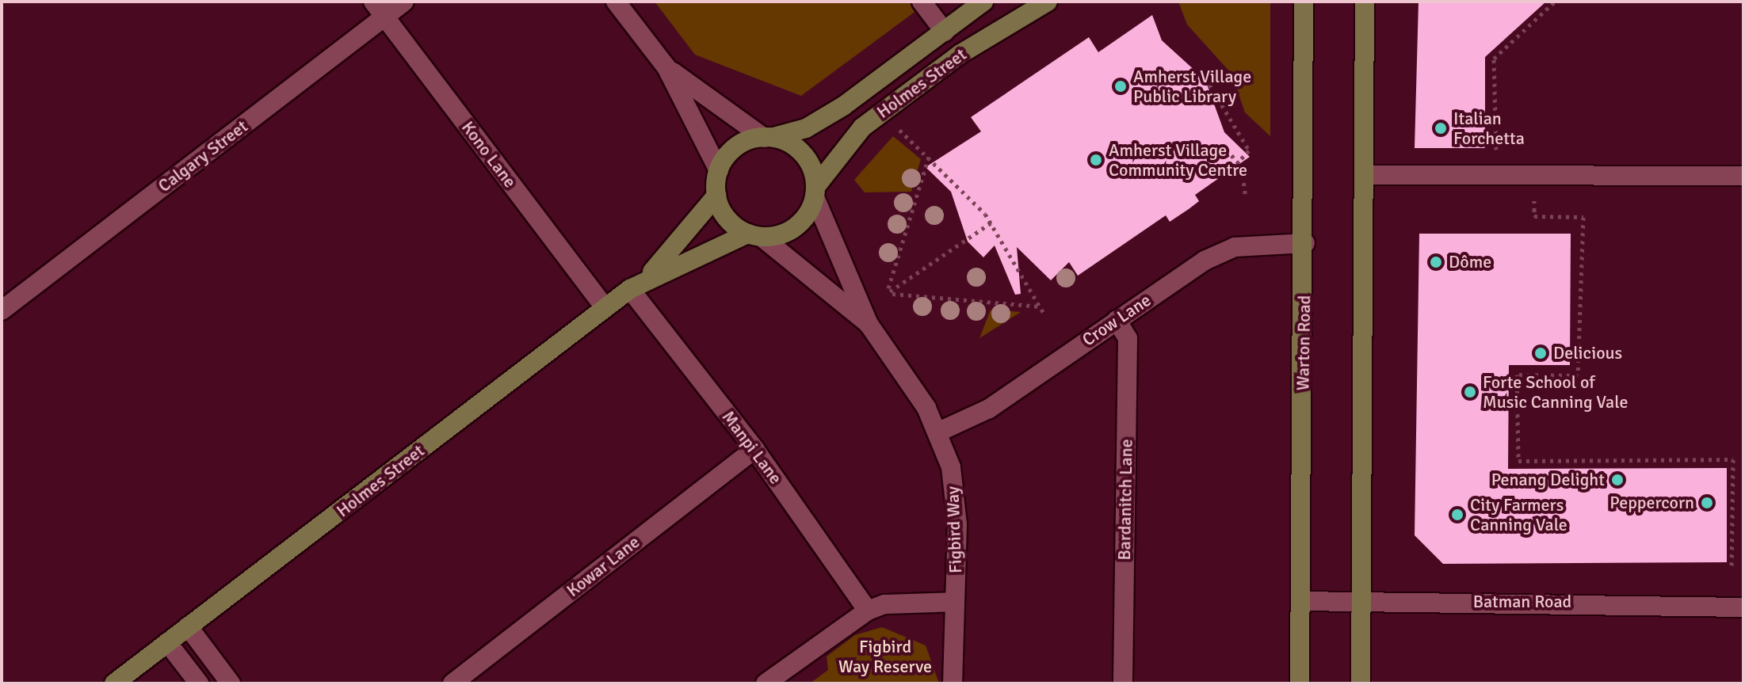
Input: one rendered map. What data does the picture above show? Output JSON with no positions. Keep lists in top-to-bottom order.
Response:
{
  "streets": {
    "main road": ["Holmes Street", "Warton Road"],
    "street": [
      "Kono Lane",
      "Calgary Street",
      "Crow Lane",
      "Manpi Lane",
      "Bardanitch Lane",
      "Figbird Way",
      "Kowar Lane",
      "Batman Road"
    ]
  },
  "crossings": [
    ["Holmes Street", "Kono Lane"],
    ["Holmes Street", "Manpi Lane"],
    ["Holmes Street", "Figbird Way"],
    ["Kono Lane", "Calgary Street"],
    ["Crow Lane", "Warton Road"],
    ["Crow Lane", "Bardanitch Lane"],
    ["Crow Lane", "Figbird Way"],
    ["Warton Road", "Batman Road"],
    ["Manpi Lane", "Kowar Lane"]
  ],
  "parks": ["Figbird Way Reserve"],
  "places": [
    "Amherst Village Public Library",
    "Italian Forchetta",
    "Amherst Village Community Centre",
    "Dôme",
    "Delicious",
    "Forte School of Music Canning Vale",
    "Penang Delight",
    "Peppercorn",
    "City Farmers Canning Vale"
  ]
}
